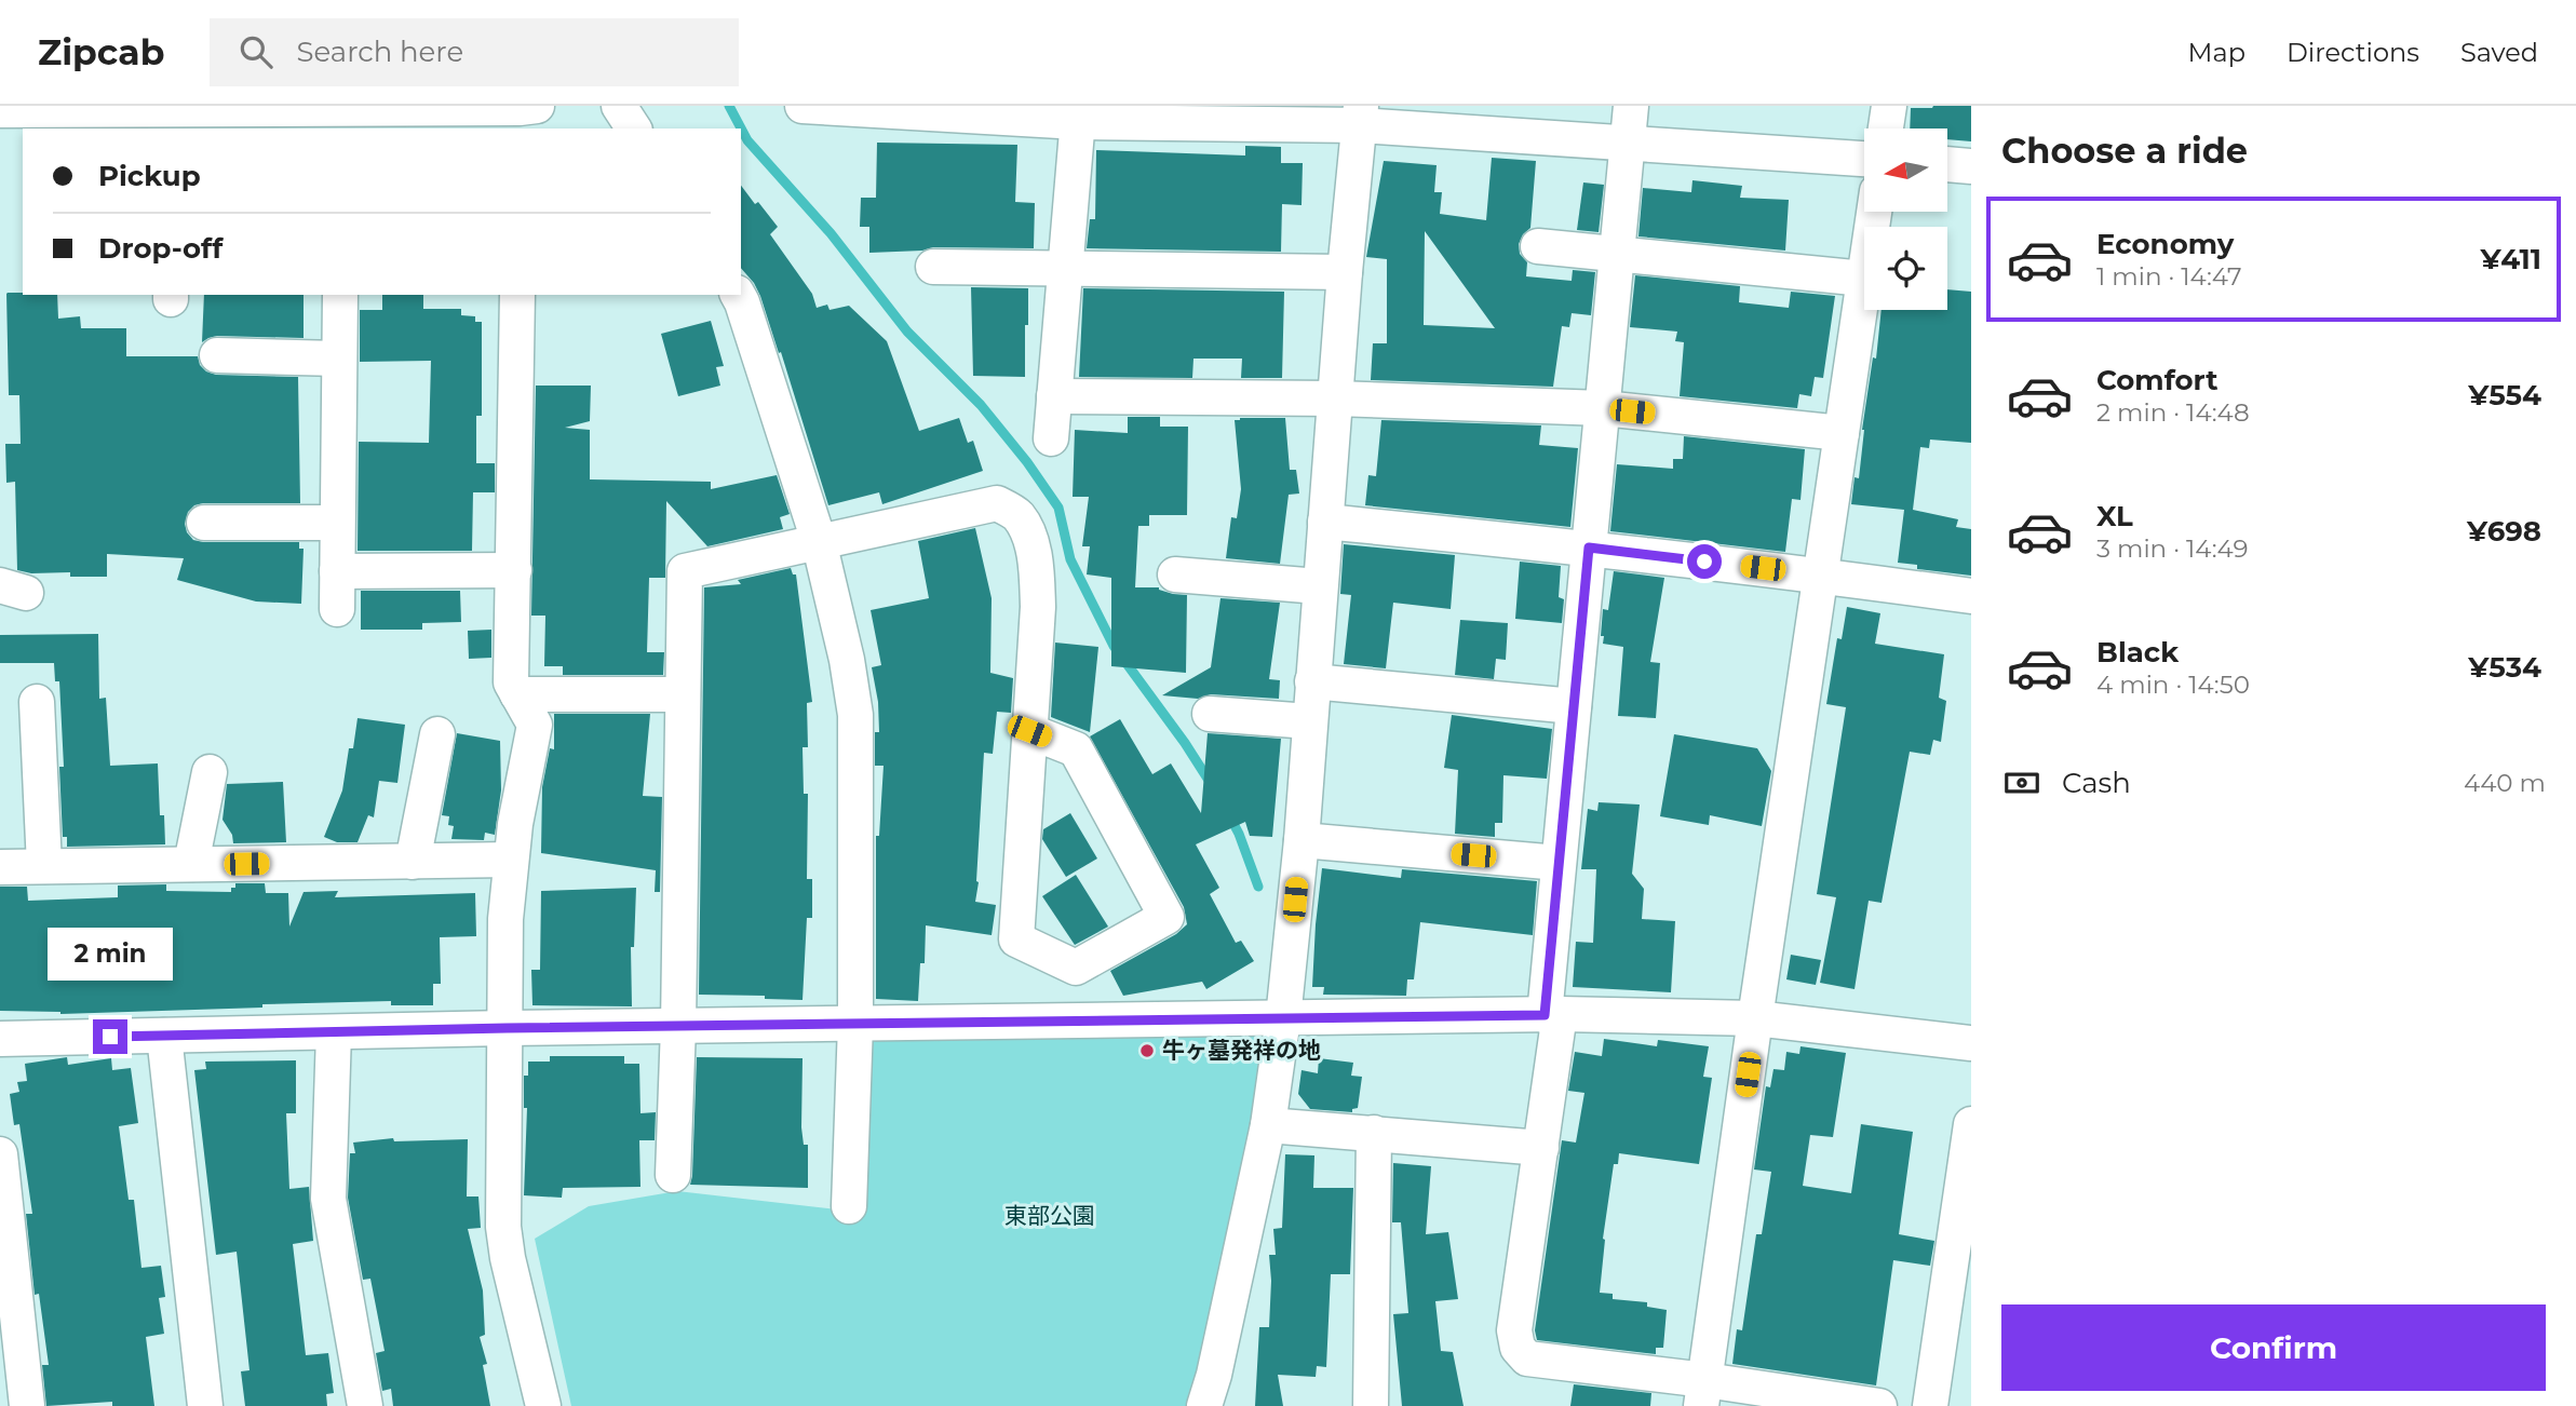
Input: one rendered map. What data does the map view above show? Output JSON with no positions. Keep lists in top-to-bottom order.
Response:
{
  "parks": ["東部公園"],
  "places": ["牛ヶ墓発祥の地"],
  "north": "left",
  "page": {
    "header": "Zipcab",
    "search": "Search here",
    "nav": ["Map", "Directions", "Saved"],
    "heading": "Choose a ride",
    "banner": ["Pickup", "Drop-off"],
    "list": [
      {
        "name": "Economy",
        "note": "1 min · 14:47",
        "value": "¥411"
      },
      {
        "name": "Comfort",
        "note": "2 min · 14:48",
        "value": "¥554"
      },
      {
        "name": "XL",
        "note": "3 min · 14:49",
        "value": "¥698"
      },
      {
        "name": "Black",
        "note": "4 min · 14:50",
        "value": "¥534"
      }
    ],
    "pay": ["Cash", "440 m"],
    "bubble": "2 min",
    "buttons": "Confirm"
  }
}
